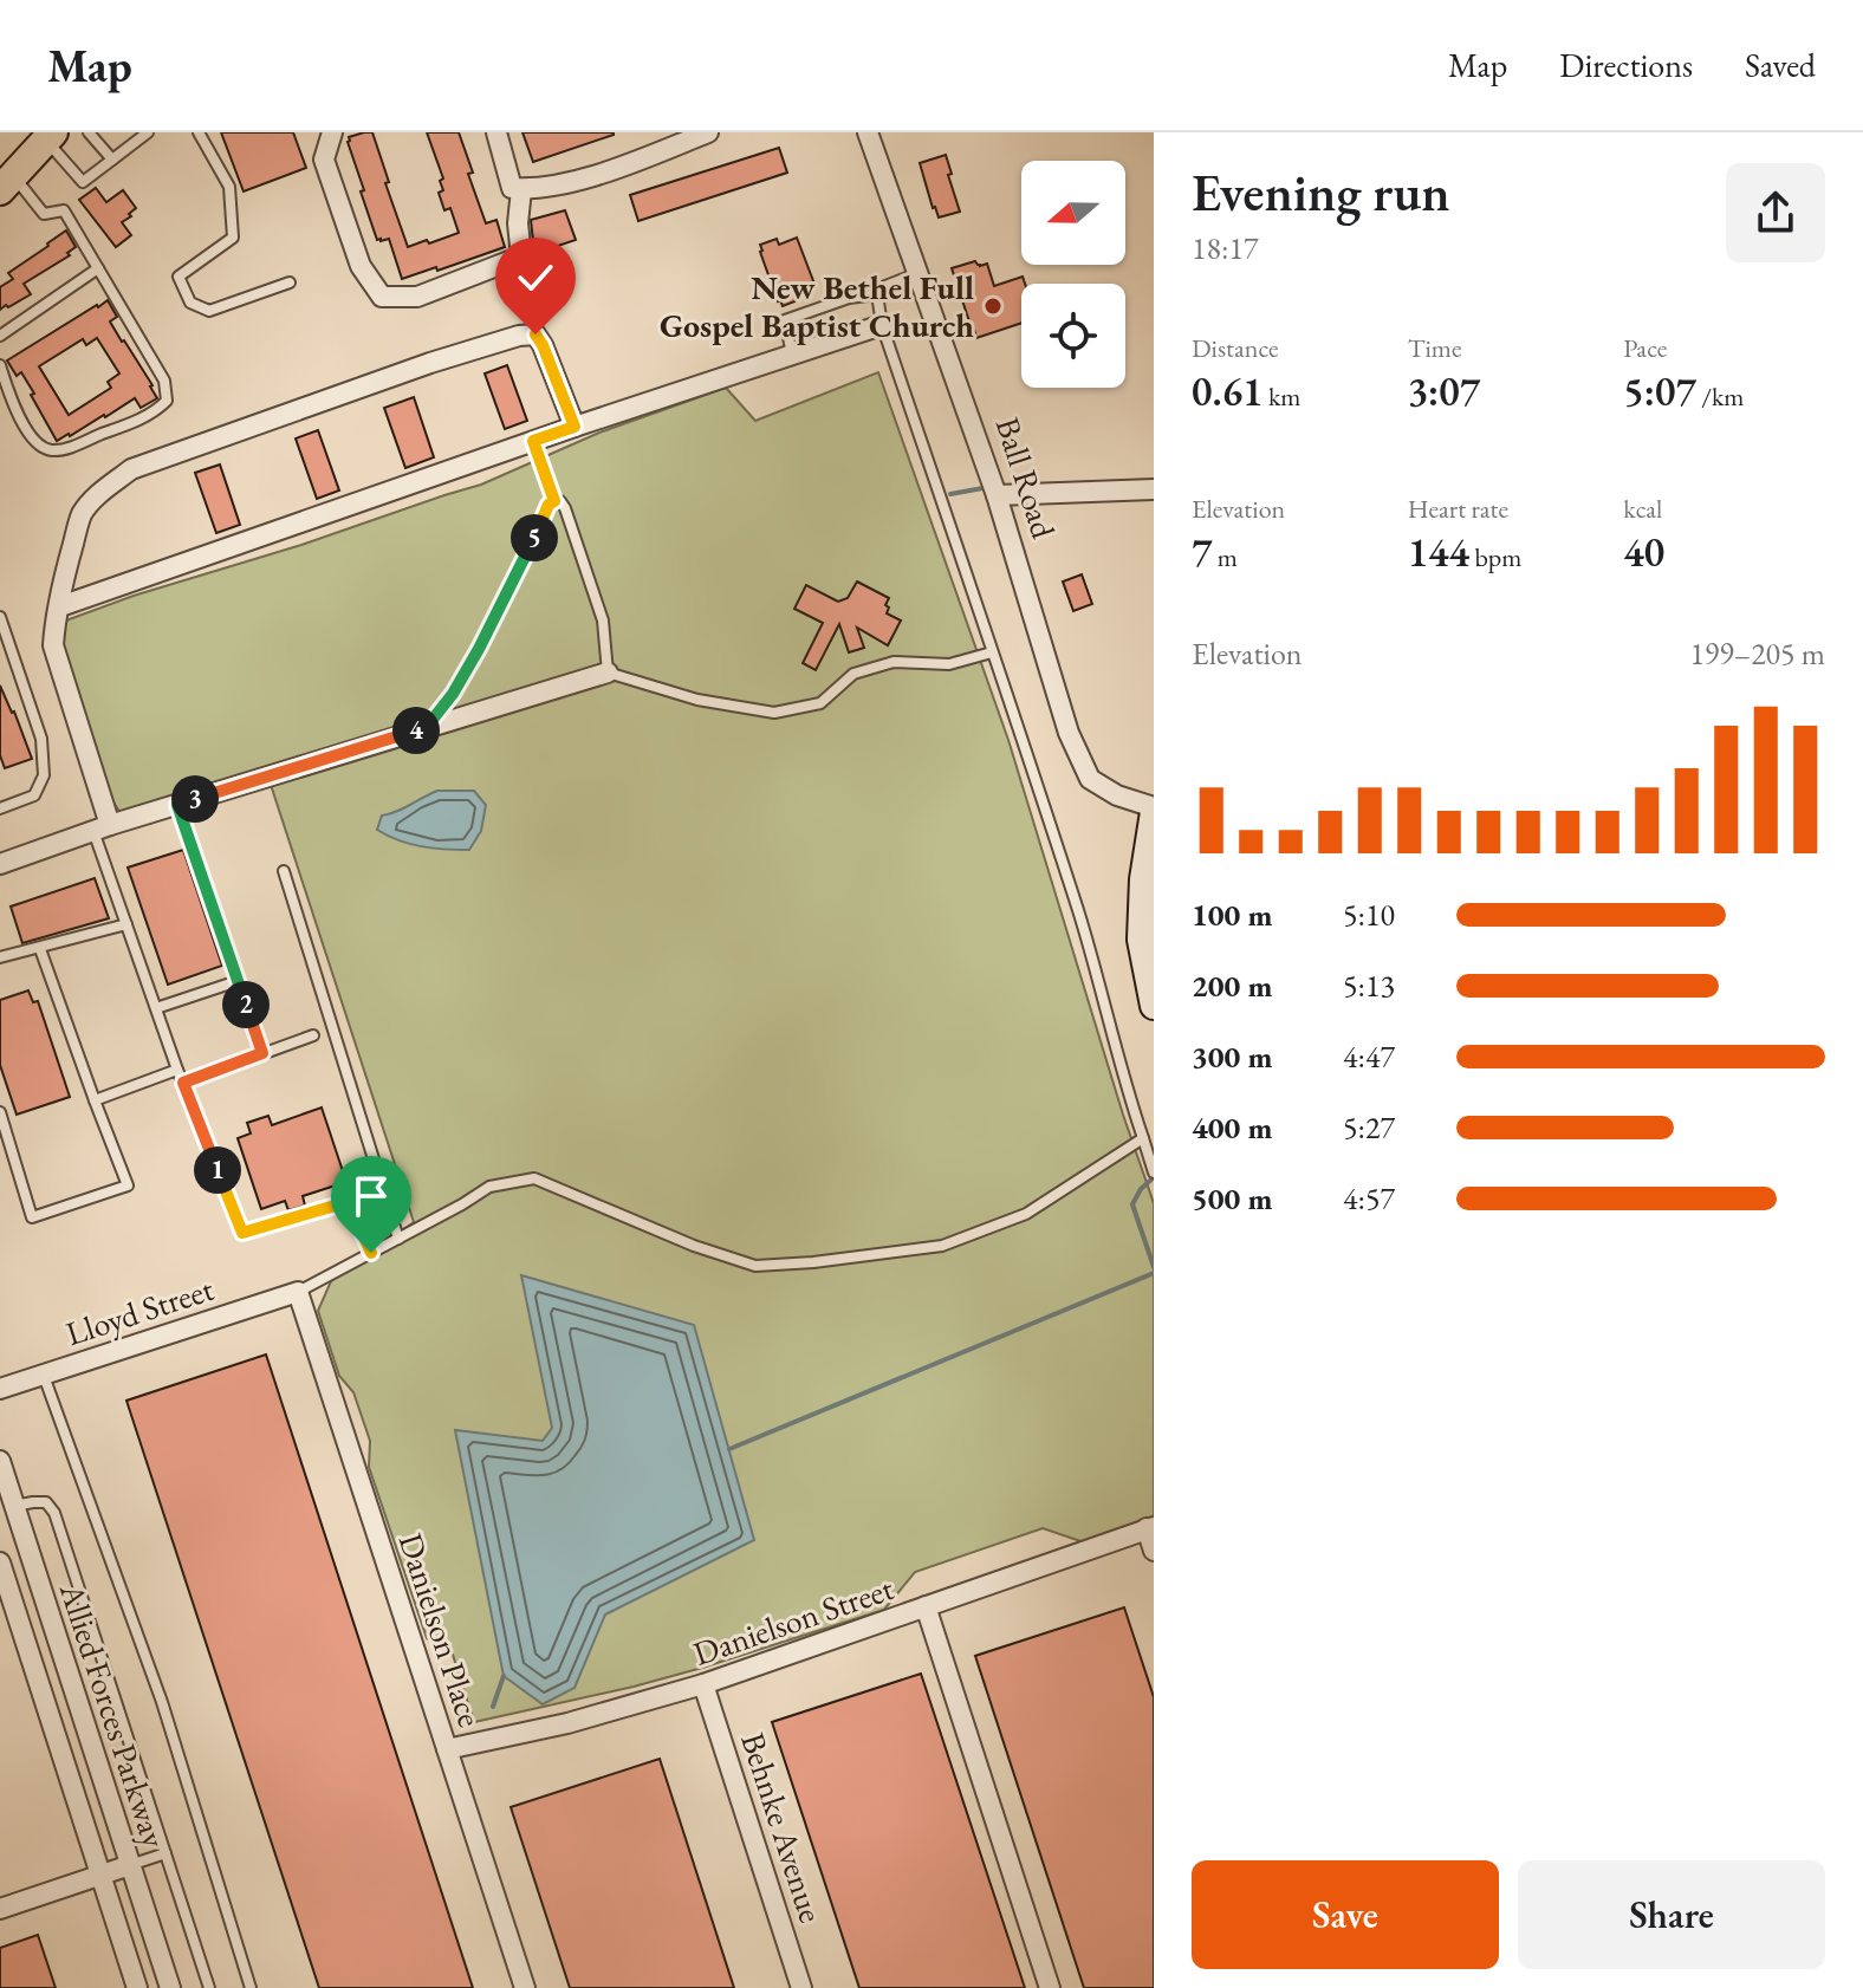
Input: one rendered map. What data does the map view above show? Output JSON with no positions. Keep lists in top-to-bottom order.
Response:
{
  "streets": {
    "main road": ["Ball Road"],
    "street": [
      "Lloyd Street",
      "Danielson Street",
      "Danielson Place",
      "Allied Forces Parkway",
      "Behnke Avenue"
    ]
  },
  "crossings": [
    ["Lloyd Street", "Danielson Place"],
    ["Danielson Street", "Danielson Place"],
    ["Danielson Street", "Behnke Avenue"]
  ],
  "places": ["New Bethel Full Gospel Baptist Church"],
  "north": "left",
  "page": {
    "header": "Map",
    "nav": ["Map", "Directions", "Saved"],
    "heading": ["Evening run", "18:17"],
    "stats": [
      ["Distance", "0.61 km"],
      ["Time", "3:07"],
      ["Pace", "5:07 /km"],
      ["Elevation", "7 m"],
      ["Heart rate", "144 bpm"],
      ["kcal", "40"]
    ],
    "pins": [
      "5",
      "4",
      "3",
      "2",
      "1"
    ],
    "chart": ["Elevation", "199–205 m"],
    "list": [
      {
        "name": "100 m",
        "note": "5:10"
      },
      {
        "name": "200 m",
        "note": "5:13"
      },
      {
        "name": "300 m",
        "note": "4:47"
      },
      {
        "name": "400 m",
        "note": "5:27"
      },
      {
        "name": "500 m",
        "note": "4:57"
      }
    ],
    "buttons": ["Save", "Share"]
  }
}
